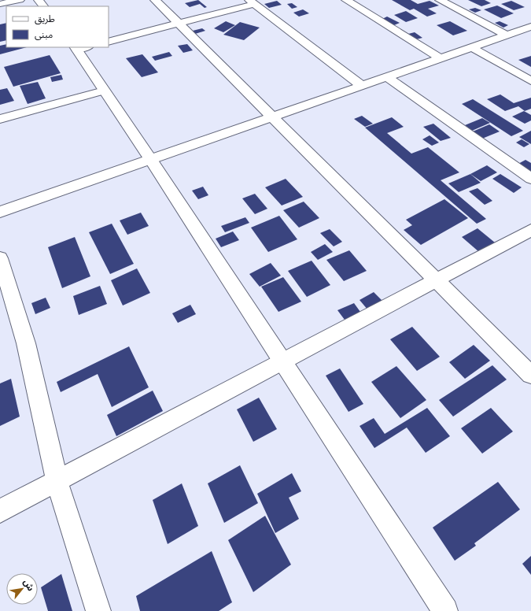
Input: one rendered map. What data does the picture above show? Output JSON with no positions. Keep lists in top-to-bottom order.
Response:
{
  "legend": ["طريق", "مبنى"],
  "north": "top right"
}
